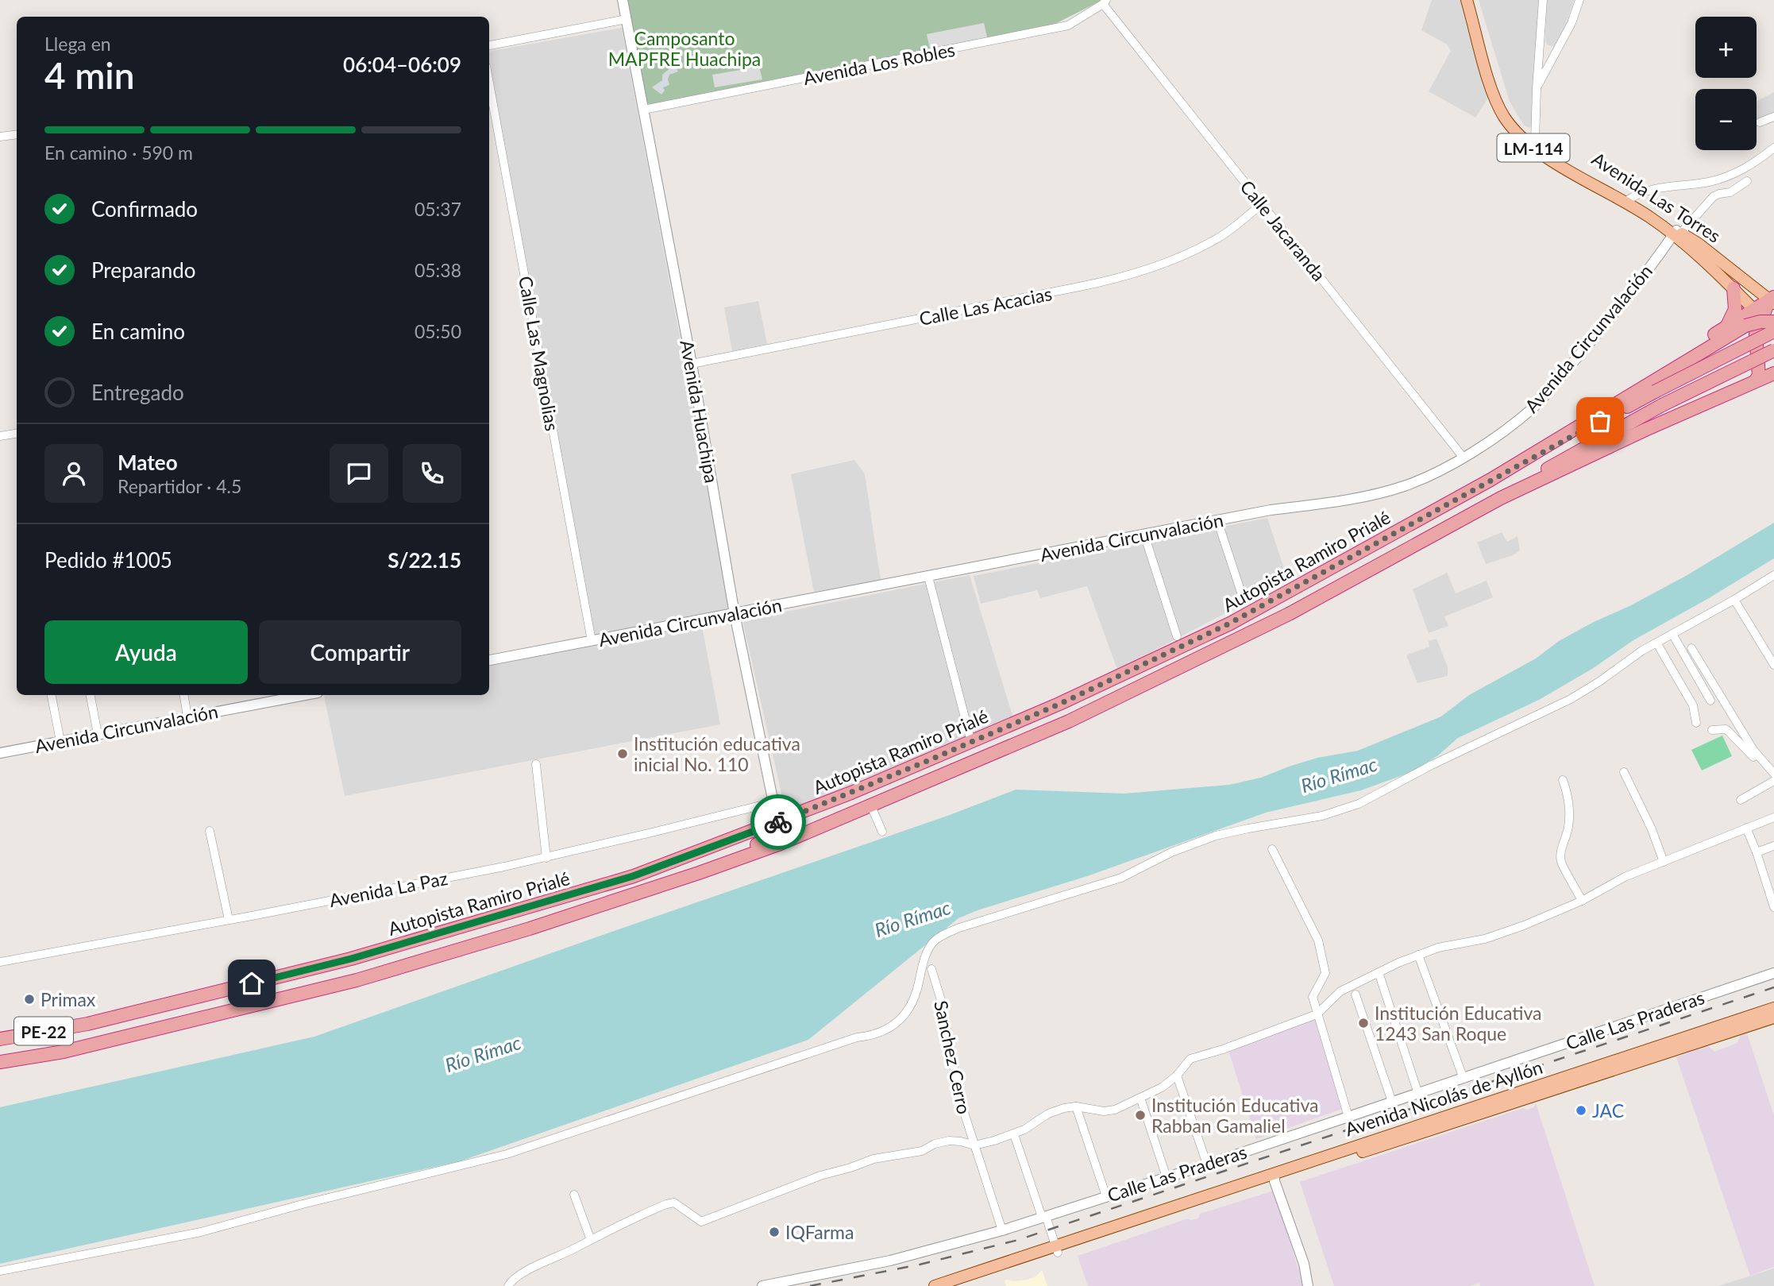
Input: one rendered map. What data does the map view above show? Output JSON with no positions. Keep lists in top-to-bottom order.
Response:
{
  "streets": {
    "highway": ["Autopista Ramiro Prialé", "PE-22"],
    "main road": ["LM-114", "Avenida Las Torres", "Avenida Nicolás de Ayllón"],
    "street": [
      "Avenida Los Robles",
      "Calle Jacaranda",
      "Calle Las Acacias",
      "Avenida Circunvalación",
      "Calle Las Magnolias",
      "Avenida Huachipa",
      "Avenida La Paz",
      "Calle Las Praderas",
      "Sanchez Cerro"
    ]
  },
  "crossings": [
    ["Avenida Los Robles", "Calle Jacaranda"],
    ["Avenida Los Robles", "Avenida Huachipa"],
    ["Avenida Las Torres", "Avenida Circunvalación"],
    ["Avenida Las Torres", "Autopista Ramiro Prialé"],
    ["Calle Jacaranda", "Calle Las Acacias"],
    ["Calle Jacaranda", "Avenida Circunvalación"],
    ["Calle Las Acacias", "Avenida Huachipa"],
    ["Avenida Circunvalación", "Calle Las Magnolias"],
    ["Avenida Circunvalación", "Avenida Huachipa"],
    ["Avenida Huachipa", "Autopista Ramiro Prialé"],
    ["Avenida Huachipa", "Avenida La Paz"],
    ["Calle Las Praderas", "Sanchez Cerro"]
  ],
  "water": ["Río Rímac"],
  "parks": ["Camposanto MAPFRE Huachipa"],
  "places": [
    "Institución educativa inicial No. 110",
    "Primax",
    "Institución Educativa 1243 San Roque",
    "JAC",
    "Institución Educativa Rabban Gamaliel",
    "IQFarma"
  ],
  "page": {
    "map_buttons": ["+", "−"],
    "heading": ["4 min", "Llega en", "06:04–06:09"],
    "panel": [
      "Mateo",
      "Repartidor · 4.5",
      "Pedido #1005",
      "S/22.15"
    ],
    "bar": "En camino · 590 m",
    "list": [
      ["Confirmado", "05:37"],
      ["Preparando", "05:38"],
      ["En camino", "05:50"],
      "Entregado"
    ],
    "buttons": ["Ayuda", "Compartir"]
  }
}
